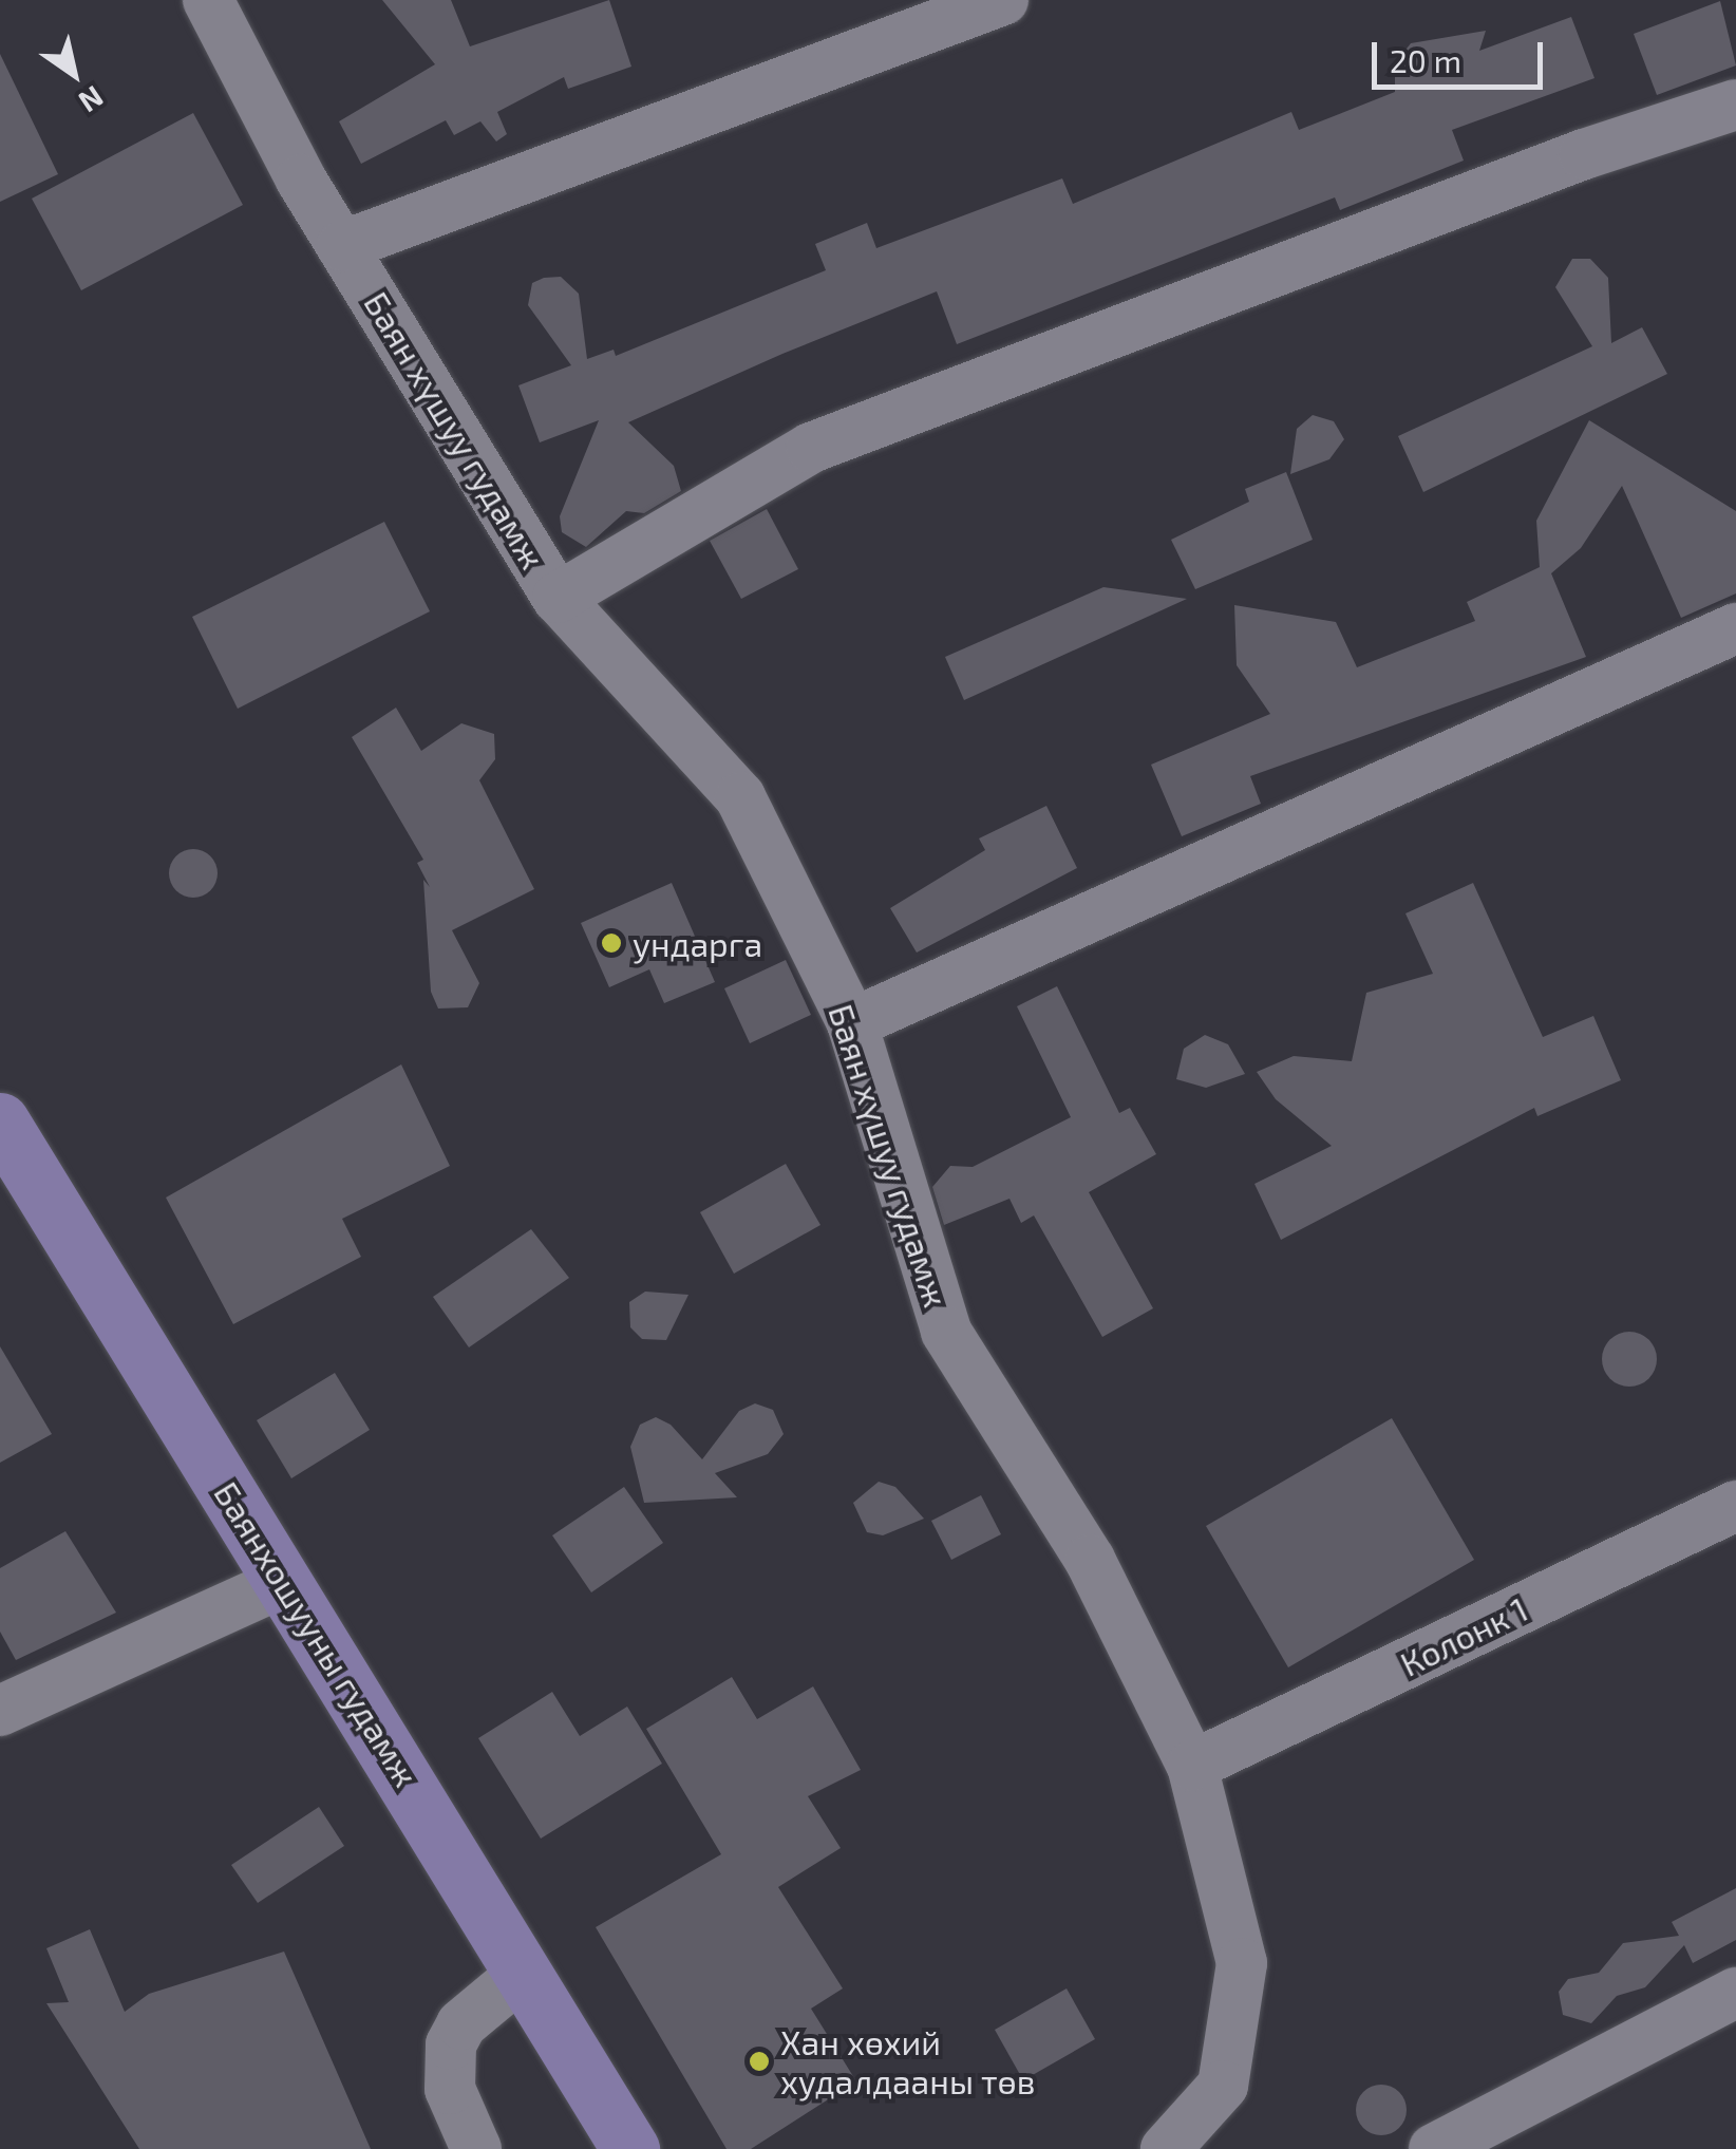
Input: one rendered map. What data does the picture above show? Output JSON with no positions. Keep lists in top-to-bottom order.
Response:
{
  "streets": {
    "main road": ["Баянхошууны гудамж"],
    "street": ["Баян хүшуу гудамж", "Колонк 1"]
  },
  "crossings": [
    ["Баян хүшуу гудамж", "Колонк 1"]
  ],
  "places": ["ундарга", "Хан хөхий худалдааны төв"],
  "scale_bar": "20 m",
  "north": "bottom right"
}
